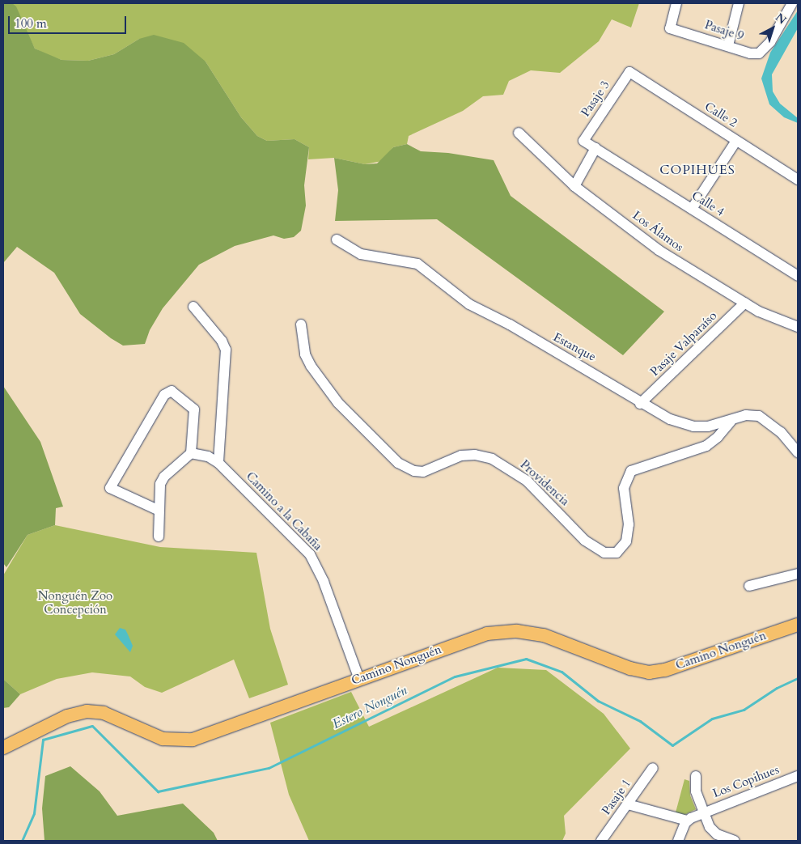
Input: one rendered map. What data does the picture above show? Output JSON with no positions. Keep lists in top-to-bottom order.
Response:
{
  "streets": {
    "main road": ["Camino Nonguén"],
    "street": [
      "Pasaje 9",
      "Pasaje 3",
      "Calle 2",
      "Calle 4",
      "Los Álamos",
      "Pasaje Valparaíso",
      "Estanque",
      "Providencia",
      "Camino a la Cabaña",
      "Los Copihues",
      "Pasaje 1"
    ]
  },
  "crossings": [
    ["Pasaje 3", "Calle 2"],
    ["Pasaje 3", "Calle 4"],
    ["Los Álamos", "Pasaje Valparaíso"],
    ["Pasaje Valparaíso", "Estanque"],
    ["Estanque", "Providencia"],
    ["Camino a la Cabaña", "Camino Nonguén"]
  ],
  "districts": ["COPIHUES"],
  "water": ["Estero Nonguén"],
  "parks": ["Nonguén Zoo Concepción"],
  "scale_bar": "100 m",
  "north": "top right"
}
